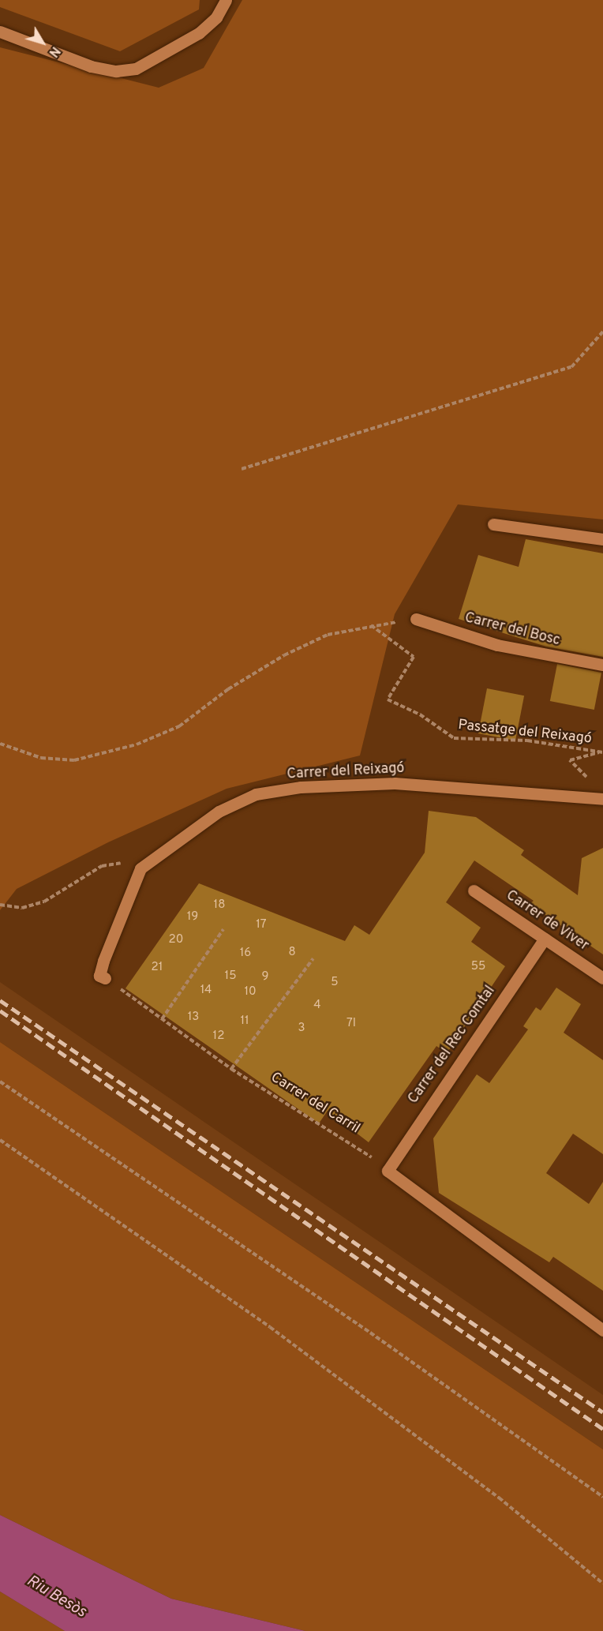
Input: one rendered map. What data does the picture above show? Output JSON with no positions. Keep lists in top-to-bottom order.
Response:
{
  "streets": {
    "street": [
      "Carrer del Bosc",
      "Carrer del Reixagó",
      "Carrer de Viver",
      "Carrer del Rec Comtal"
    ],
    "path": ["Passatge del Reixagó", "Carrer del Carril"]
  },
  "crossings": [
    ["Carrer del Reixagó", "Carrer del Carril"],
    ["Carrer de Viver", "Carrer del Rec Comtal"],
    ["Carrer del Rec Comtal", "Carrer del Carril"]
  ],
  "water": ["Riu Besòs"],
  "house_numbers": [
    "18",
    "19",
    "17",
    "20",
    "8",
    "16",
    "55",
    "21",
    "15",
    "9",
    "5",
    "14",
    "10",
    "4",
    "13",
    "11",
    "7I",
    "3",
    "12"
  ],
  "north": "bottom right"
}
